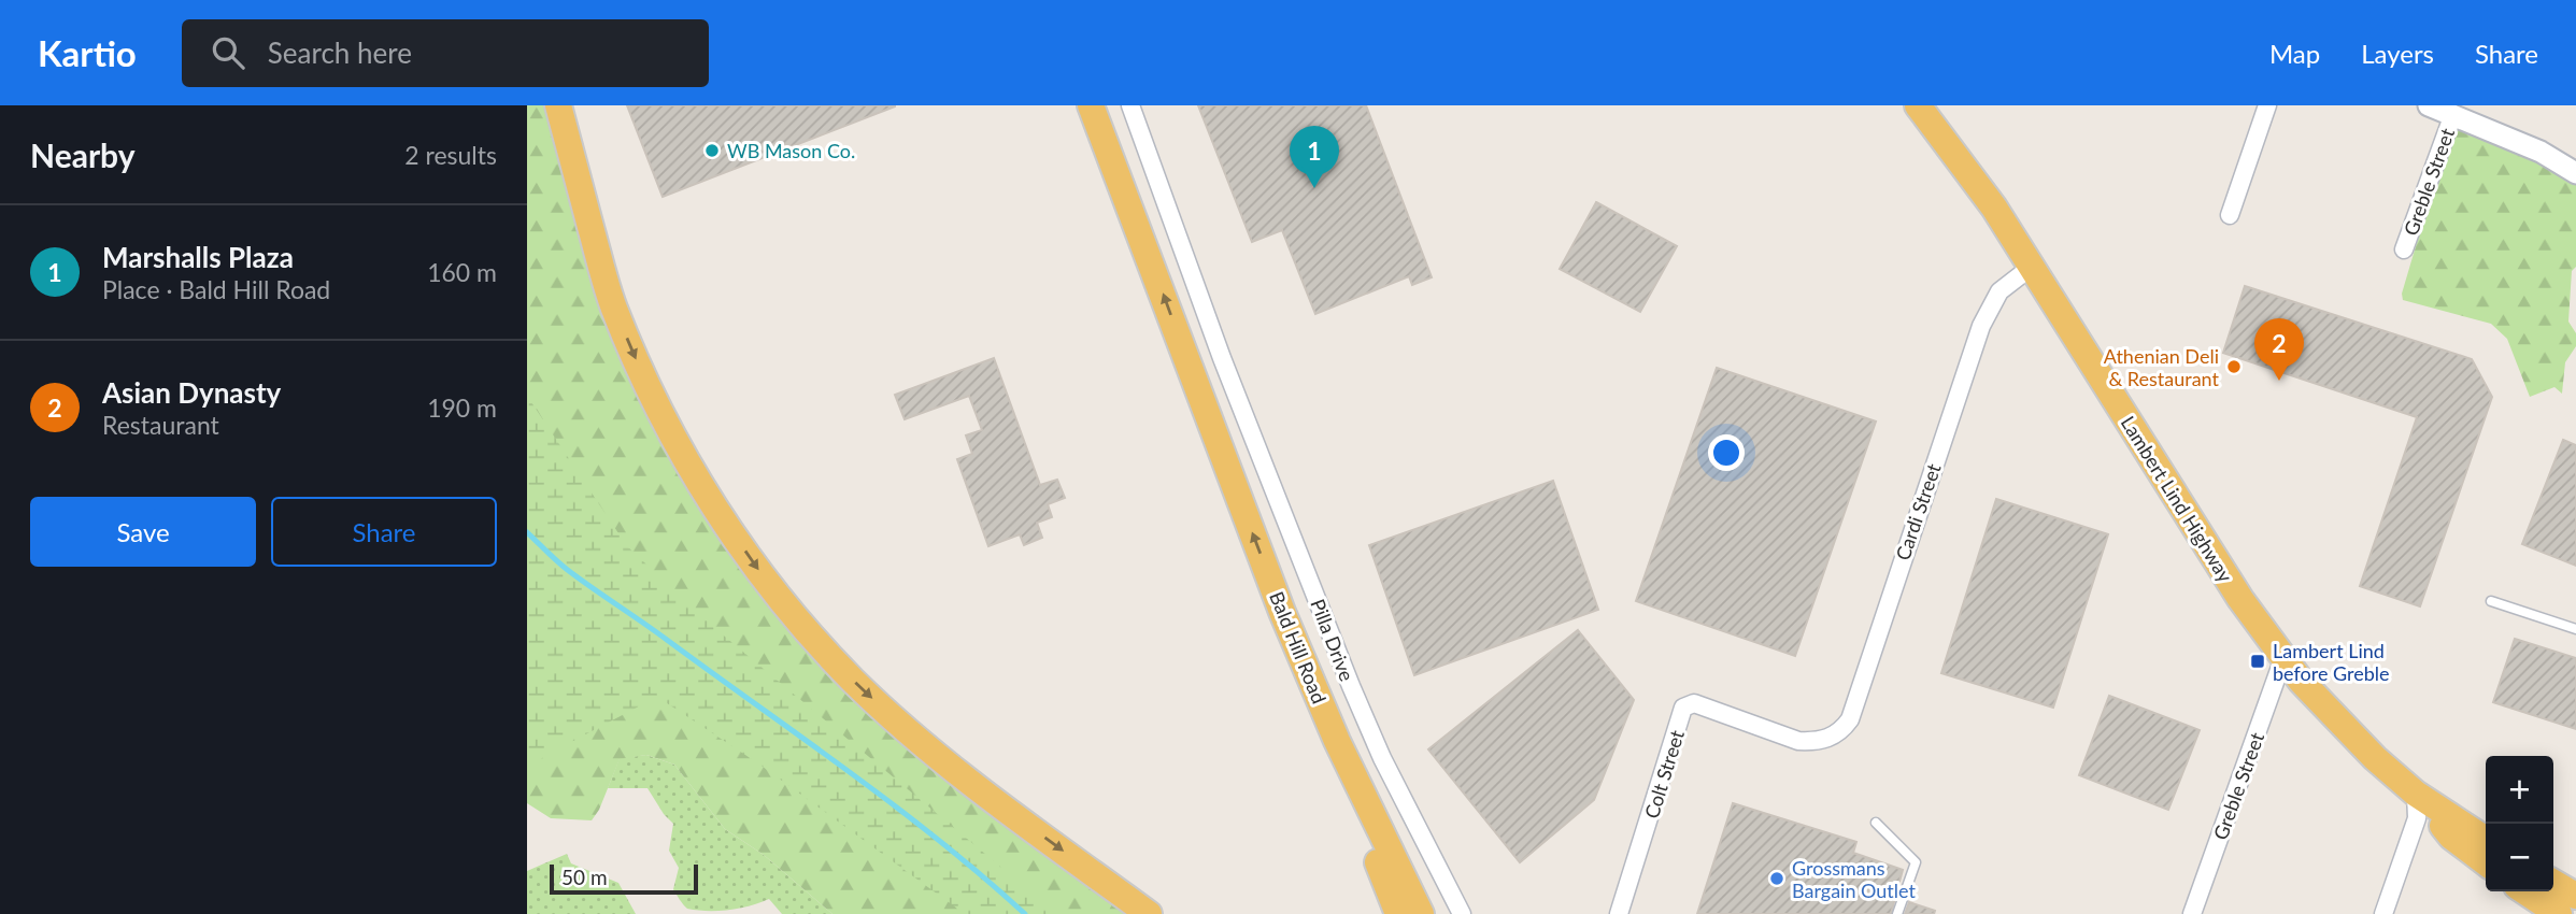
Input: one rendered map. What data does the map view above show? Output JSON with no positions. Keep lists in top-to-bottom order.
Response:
{
  "streets": {
    "main road": ["Lambert Lind Highway", "Bald Hill Road"],
    "street": [
      "Greble Street",
      "Cardi Street",
      "Pilla Drive",
      "Colt Street"
    ]
  },
  "crossings": [
    ["Greble Street", "Lambert Lind Highway"],
    ["Lambert Lind Highway", "Cardi Street"],
    ["Cardi Street", "Colt Street"]
  ],
  "one_way": ["Bald Hill Road"],
  "places": {
    "other": ["WB Mason Co.", "Athenian Deli & Restaurant", "Grossmans Bargain Outlet"],
    "transit": ["Lambert Lind before Greble"]
  },
  "scale_bar": "50 m",
  "page": {
    "header": "Kartio",
    "search": "Search here",
    "nav": ["Map", "Layers", "Share"],
    "heading": ["Nearby", "2 results"],
    "pins": ["1", "2"],
    "list": [
      {
        "mark": "1",
        "name": "Marshalls Plaza",
        "note": "Place · Bald Hill Road",
        "value": "160 m"
      },
      {
        "mark": "2",
        "name": "Asian Dynasty",
        "note": "Restaurant",
        "value": "190 m"
      }
    ],
    "buttons": ["Save", "Share"],
    "map_buttons": ["+", "−"],
    "scale": "50 m"
  }
}
